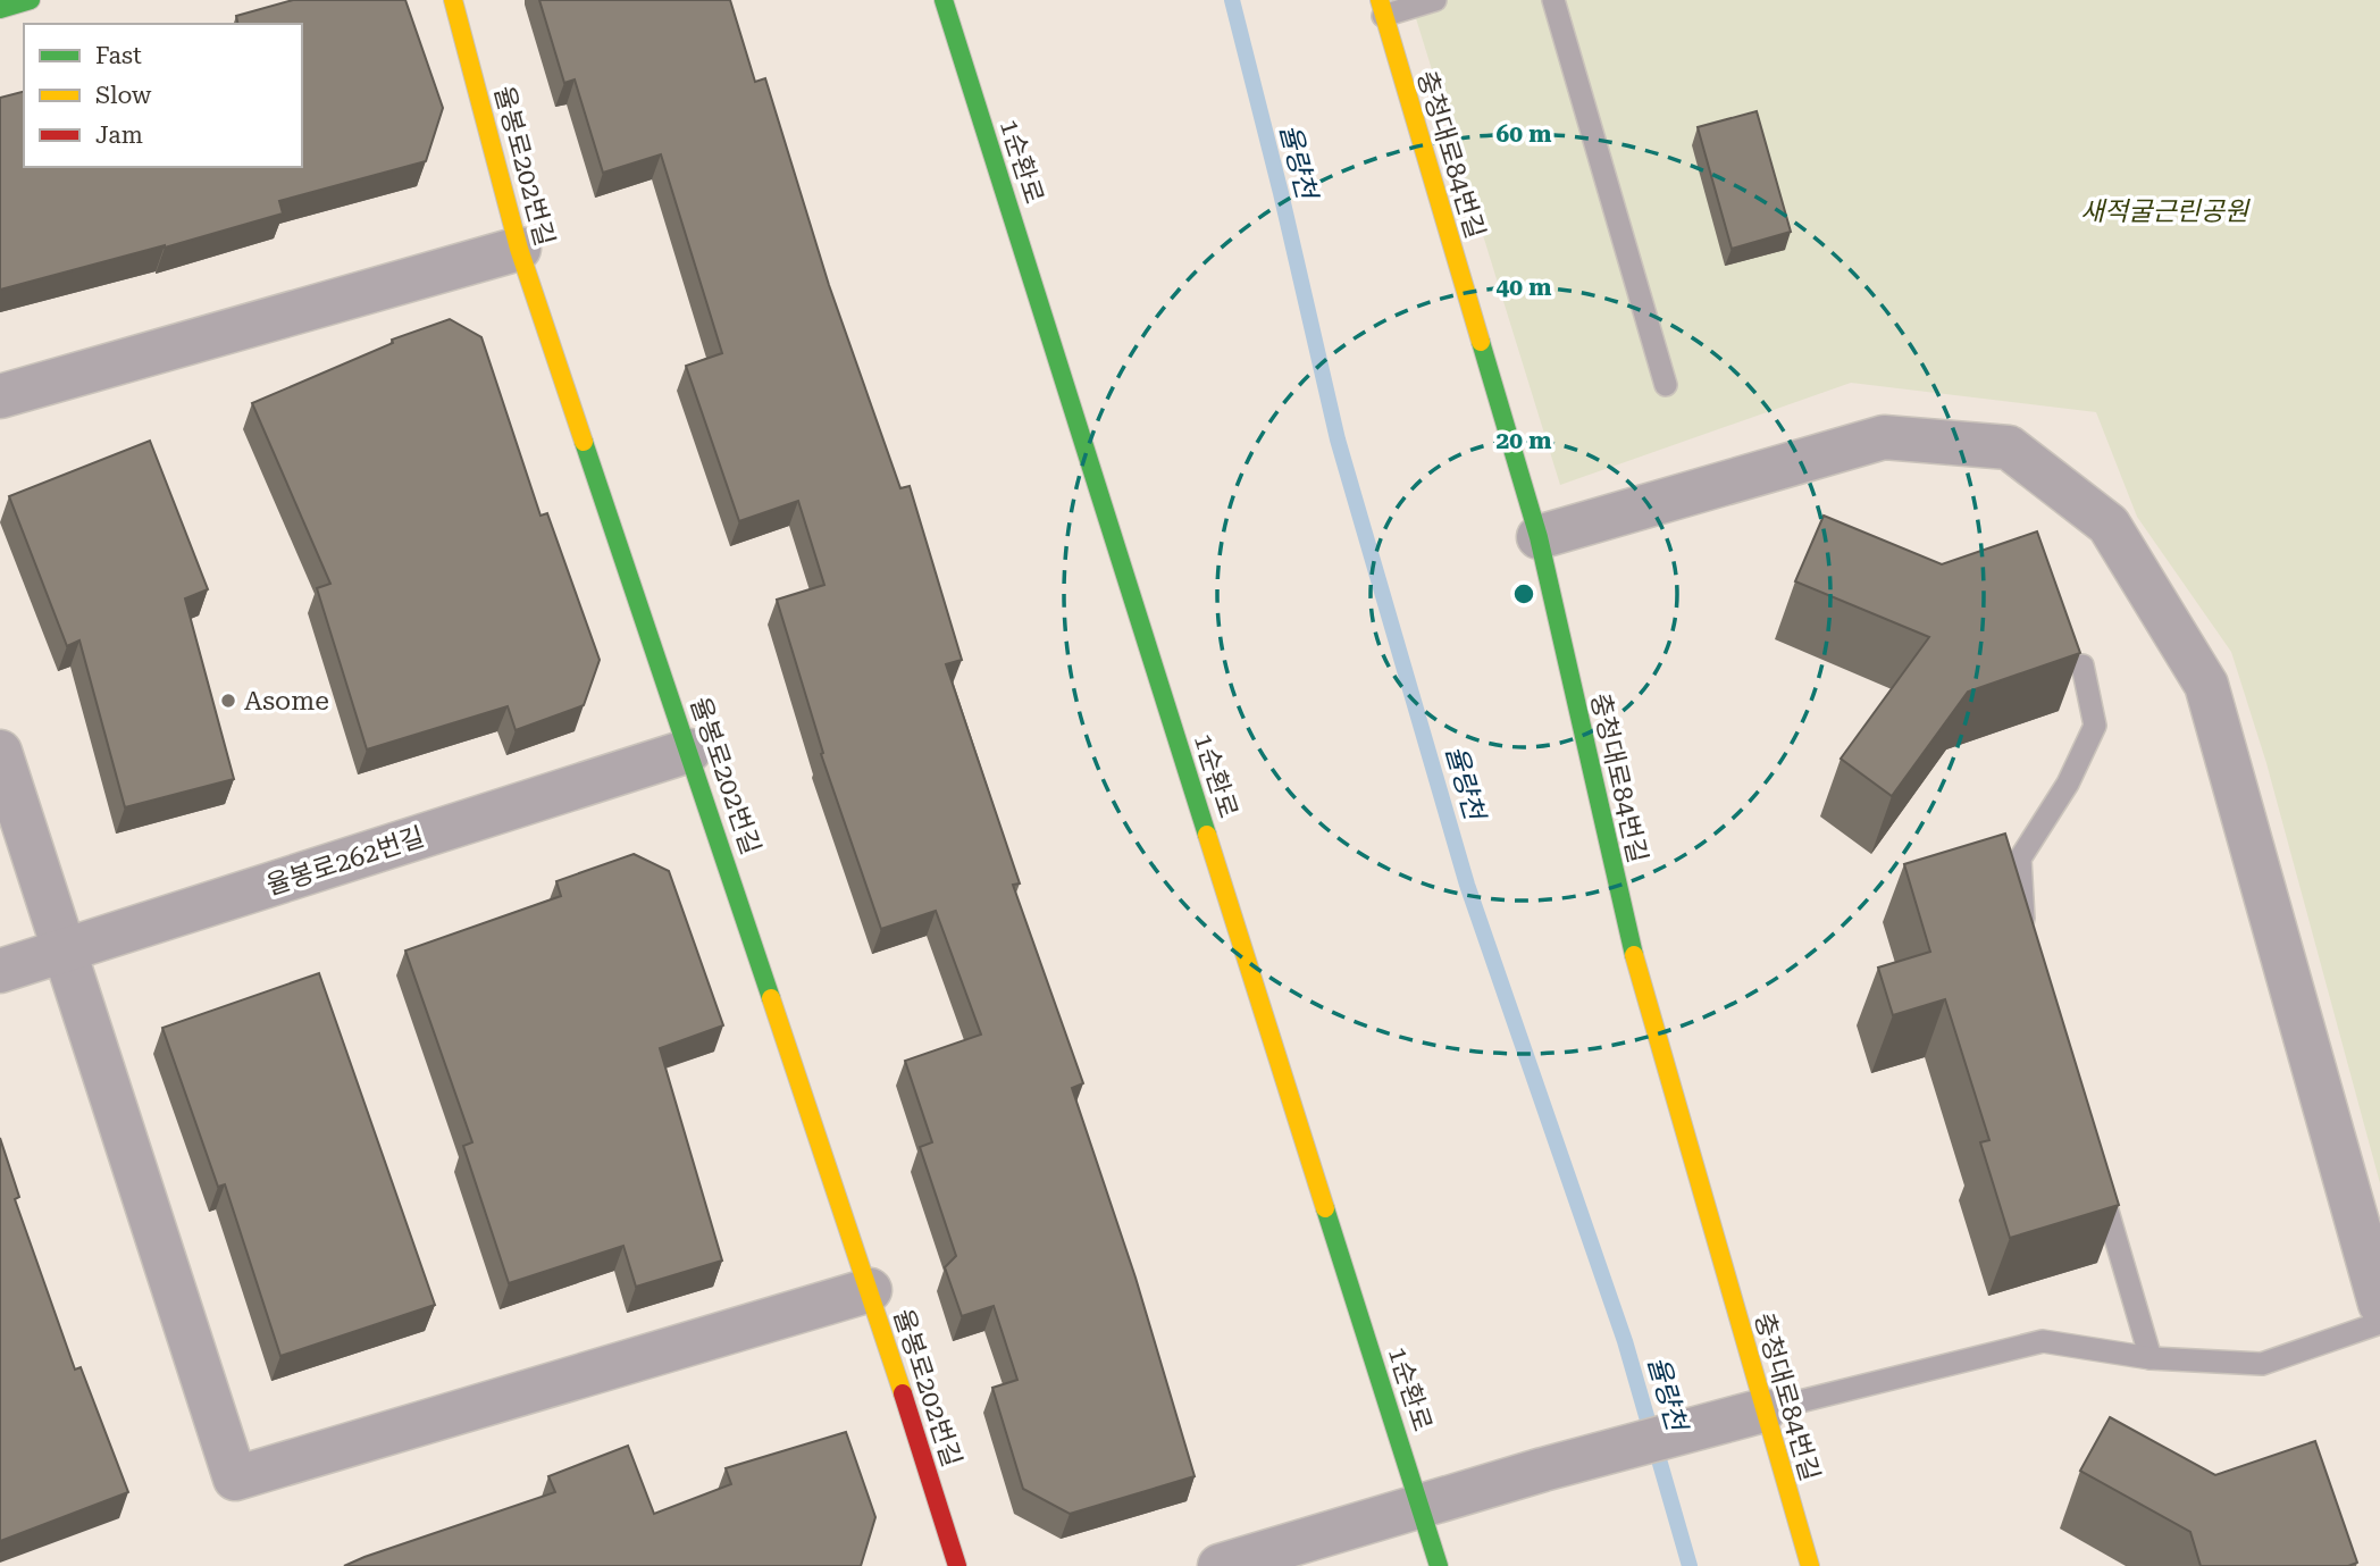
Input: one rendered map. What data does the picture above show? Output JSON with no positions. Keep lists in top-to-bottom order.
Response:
{
  "streets": {
    "street": [
      "충청대로84번길",
      "1순환로",
      "율봉로202번길",
      "율봉로262번길"
    ]
  },
  "crossings": [
    ["율봉로202번길", "율봉로262번길"]
  ],
  "water": ["율량천"],
  "parks": ["새적굴근린공원"],
  "places": ["Asome"],
  "legend": ["Fast", "Slow", "Jam"],
  "rings": ["60 m", "40 m", "20 m"]
}
